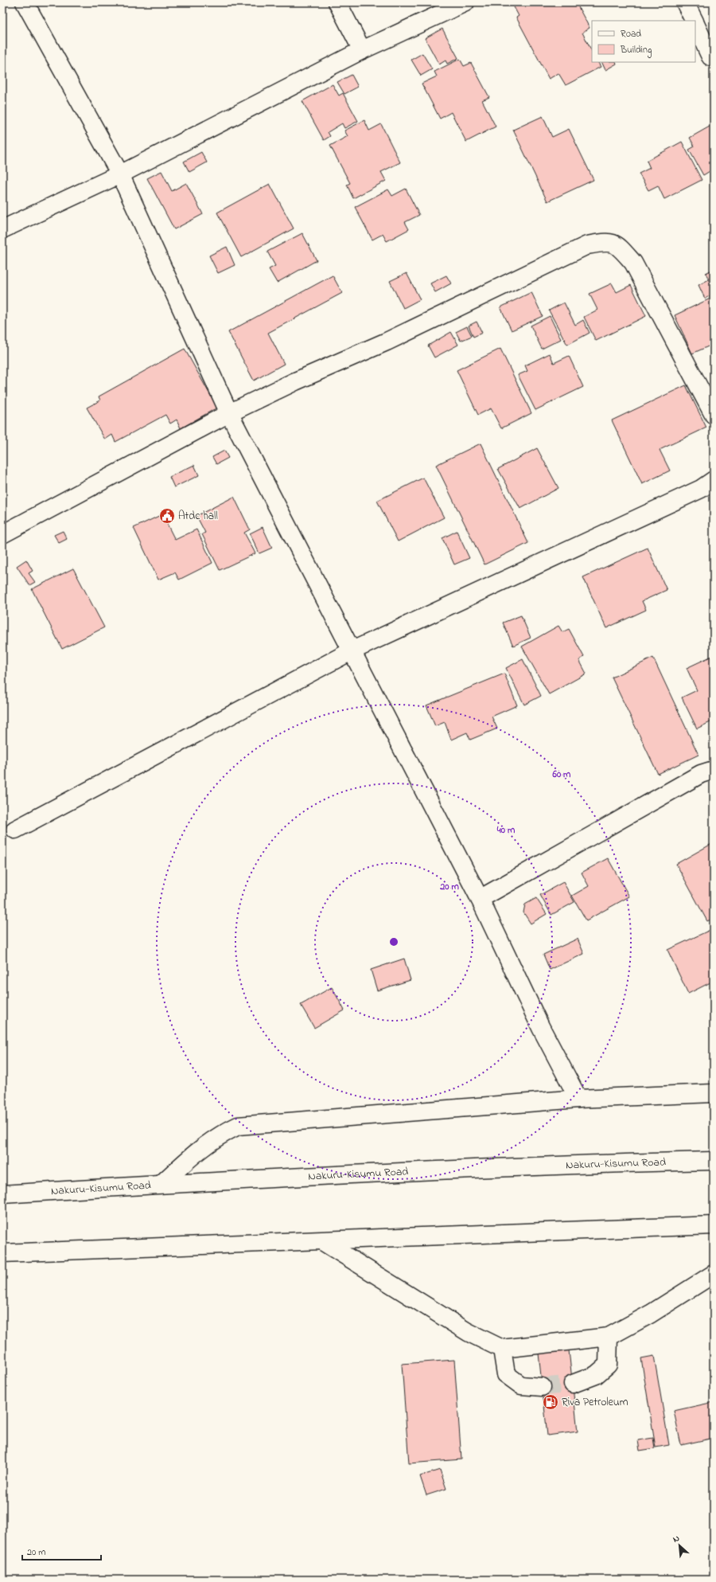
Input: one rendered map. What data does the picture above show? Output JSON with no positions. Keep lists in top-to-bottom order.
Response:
{
  "streets": {
    "main road": ["Nakuru-Kisumu Road"]
  },
  "places": {
    "public building": ["Atdc hall"],
    "fuel station": ["Riva Petroleum"]
  },
  "legend": ["Road", "Building"],
  "scale_bar": "20 m",
  "north": "top left",
  "rings": ["60 m", "40 m", "20 m"]
}
